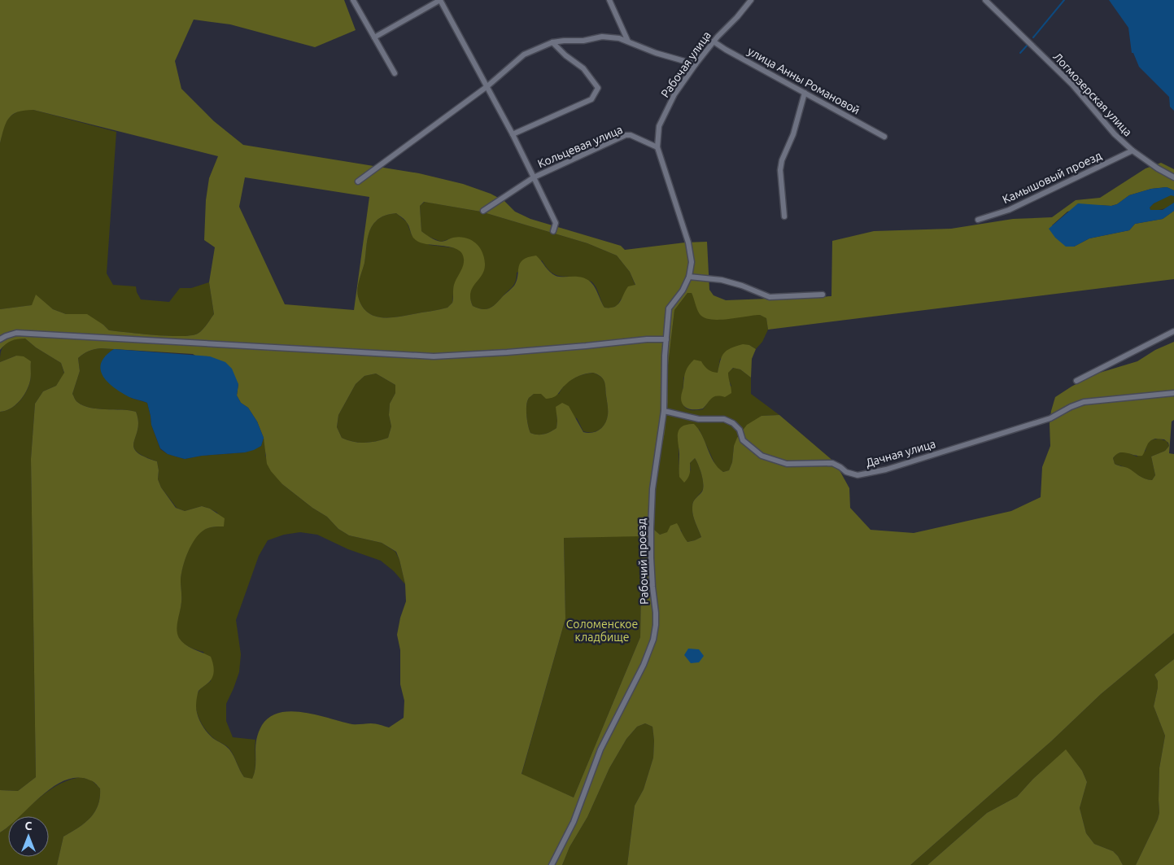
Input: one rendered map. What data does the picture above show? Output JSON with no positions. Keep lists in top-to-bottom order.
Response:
{
  "streets": {
    "street": [
      "Рабочая улица",
      "улица Анны Романовой",
      "Логмозерская улица",
      "Кольцевая улица",
      "Камышовый проезд",
      "Дачная улица",
      "Рабочий проезд"
    ]
  },
  "crossings": [
    ["Рабочая улица", "улица Анны Романовой"],
    ["Рабочая улица", "Кольцевая улица"],
    ["Рабочая улица", "Рабочий проезд"],
    ["Логмозерская улица", "Камышовый проезд"],
    ["Дачная улица", "Рабочий проезд"]
  ],
  "parks": ["Соломенское кладбище"],
  "north": "top"
}
